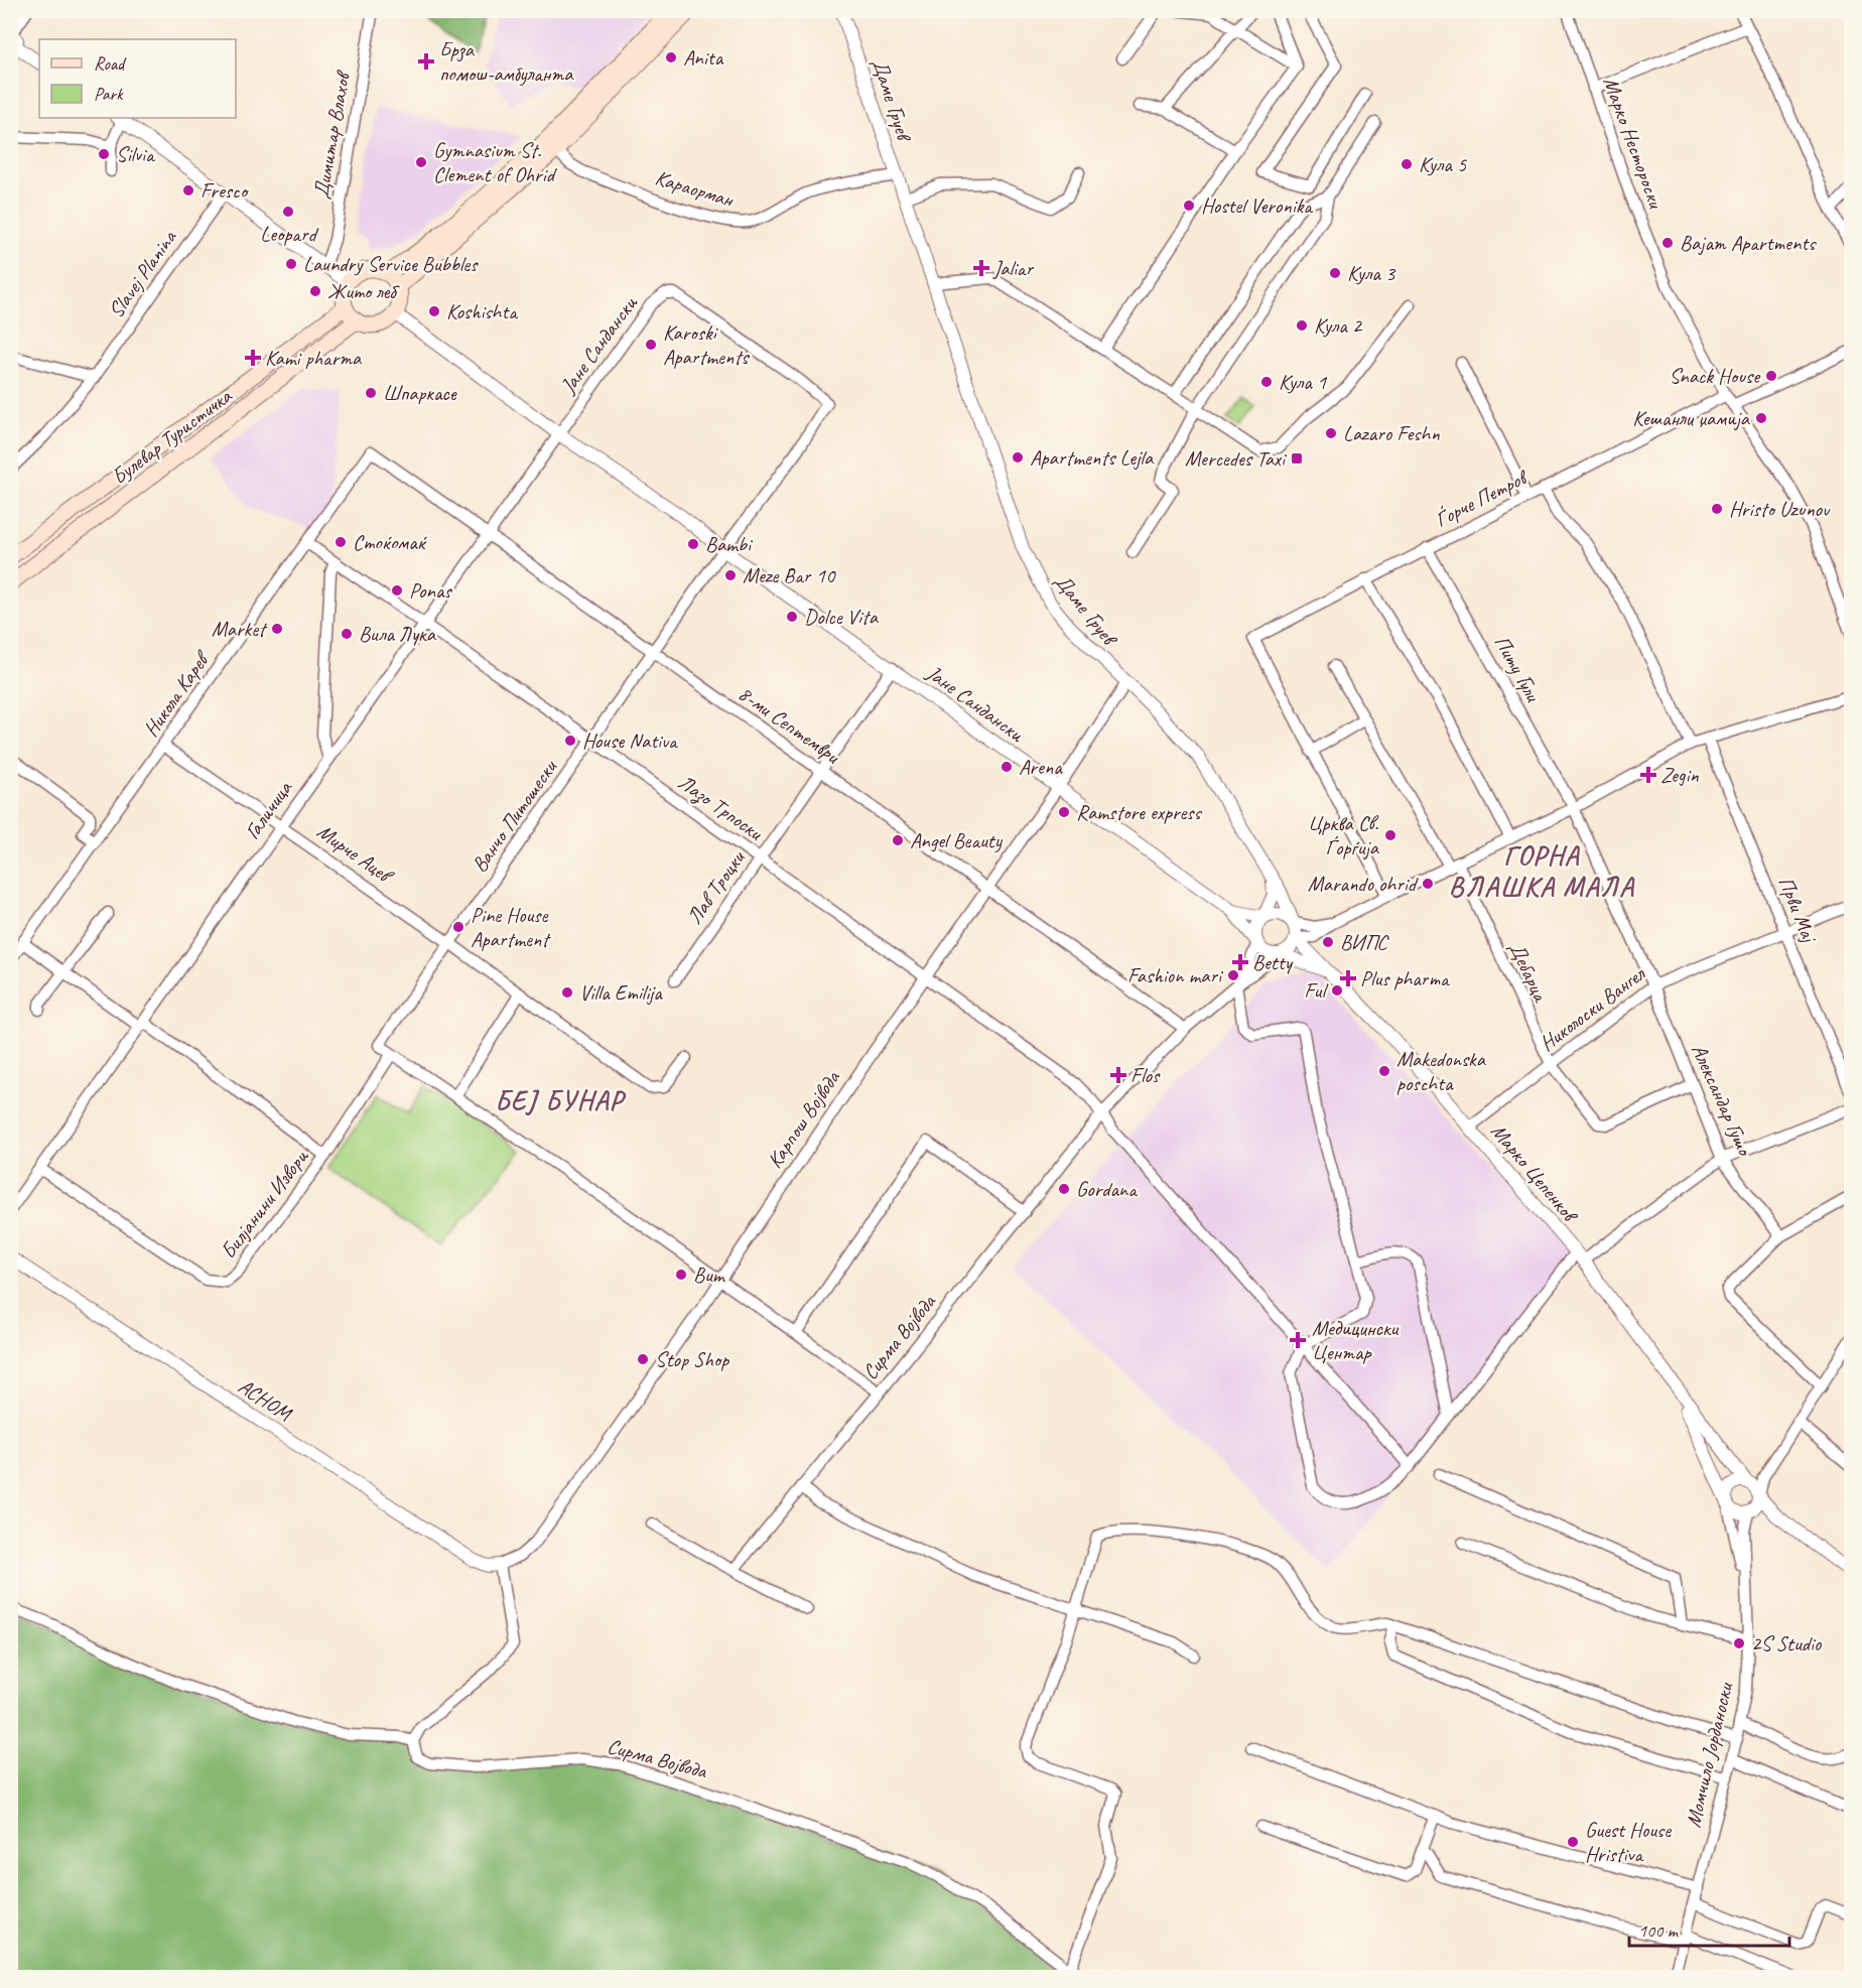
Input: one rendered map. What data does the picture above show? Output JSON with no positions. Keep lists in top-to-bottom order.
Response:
{
  "streets": {
    "main road": ["Булевар Туристичка"],
    "street": [
      "Даме Груев",
      "Димитар Влахов",
      "Марко Нестороски",
      "Караорман",
      "Slavej Planina",
      "Јане Сандански",
      "Ѓорче Петров",
      "Питу Гули",
      "Никола Карев",
      "8-ми Септември",
      "Лазо Трпоски",
      "Галичица",
      "Ванчо Питошески",
      "Мирче Ацев",
      "Лав Троцки",
      "Први Мај",
      "Дебарца",
      "Николоски Вангел",
      "Александар Гушо",
      "Карпош Војвода",
      "Марко Цепенков",
      "Билјанини Извори",
      "Сирма Војвода",
      "АСНОМ",
      "Момчило Јорданоски"
    ]
  },
  "crossings": [
    ["Даме Груев", "Караорман"],
    ["Даме Груев", "Јане Сандански"],
    ["Даме Груев", "Карпош Војвода"],
    ["Даме Груев", "Сирма Војвода"],
    ["Марко Нестороски", "Ѓорче Петров"],
    ["Јане Сандански", "Булевар Туристичка"],
    ["Јане Сандански", "Галичица"],
    ["Јане Сандански", "Ванчо Питошески"],
    ["Јане Сандански", "Лав Троцки"],
    ["Јане Сандански", "Карпош Војвода"],
    ["Јане Сандански", "Сирма Војвода"],
    ["Ѓорче Петров", "Питу Гули"],
    ["Питу Гули", "Александар Гушо"],
    ["Никола Карев", "8-ми Септември"],
    ["Никола Карев", "Лазо Трпоски"],
    ["Никола Карев", "Мирче Ацев"],
    ["8-ми Септември", "Галичица"],
    ["8-ми Септември", "Ванчо Питошески"],
    ["8-ми Септември", "Лав Троцки"],
    ["8-ми Септември", "Карпош Војвода"],
    ["8-ми Септември", "Сирма Војвода"],
    ["Лазо Трпоски", "Галичица"],
    ["Лазо Трпоски", "Ванчо Питошески"],
    ["Лазо Трпоски", "Лав Троцки"],
    ["Лазо Трпоски", "Карпош Војвода"],
    ["Лазо Трпоски", "Сирма Војвода"],
    ["Галичица", "Мирче Ацев"],
    ["Галичица", "Билјанини Извори"],
    ["Ванчо Питошески", "Мирче Ацев"],
    ["Ванчо Питошески", "Билјанини Извори"],
    ["Први Мај", "Николоски Вангел"],
    ["Дебарца", "Николоски Вангел"],
    ["Дебарца", "Александар Гушо"],
    ["Николоски Вангел", "Александар Гушо"],
    ["Николоски Вангел", "Марко Цепенков"],
    ["Карпош Војвода", "АСНОМ"]
  ],
  "districts": ["ГОРНА ВЛАШКА МАЛА", "БЕЈ БУНАР"],
  "places": {
    "other": [
      "Anita",
      "Silvia",
      "Gymnasium St. Clement of Ohrid",
      "Кула 5",
      "Fresco",
      "Hostel Veronika",
      "Leopard",
      "Bajam Apartments",
      "Laundry Service Bubbles",
      "Кула 3",
      "Жито леб",
      "Koshishta",
      "Кула 2",
      "Karoski Apartments",
      "Snack House",
      "Кула 1",
      "Шпаркасе",
      "Кешанли џамија",
      "Lazaro Feshn",
      "Apartments Lejla",
      "Hristo Uzunov",
      "Стоќомаќ",
      "Bambi",
      "Meze Bar 10",
      "Ponas",
      "Dolce Vita",
      "Market",
      "Вила Лука",
      "House Nativa",
      "Arena",
      "Ramstore express",
      "Црква Св. Ѓoрѓијa",
      "Angel Beauty",
      "Marando ohrid",
      "Pine House Apartment",
      "ВИПС",
      "Fashion mari",
      "Ful",
      "Villa Emilija",
      "Makedonska poschta",
      "Gordana",
      "Bum",
      "Stop Shop",
      "2S Studio",
      "Guest House Hristiva"
    ],
    "health": [
      "Брза помош-амбуланта",
      "Jaliar",
      "Kami pharma",
      "Zegin",
      "Betty",
      "Plus pharma",
      "Flos",
      "Медицински Центар"
    ],
    "transit": ["Mercedes Taxi"]
  },
  "legend": ["Road", "Park"],
  "scale_bar": "100 m"
}
